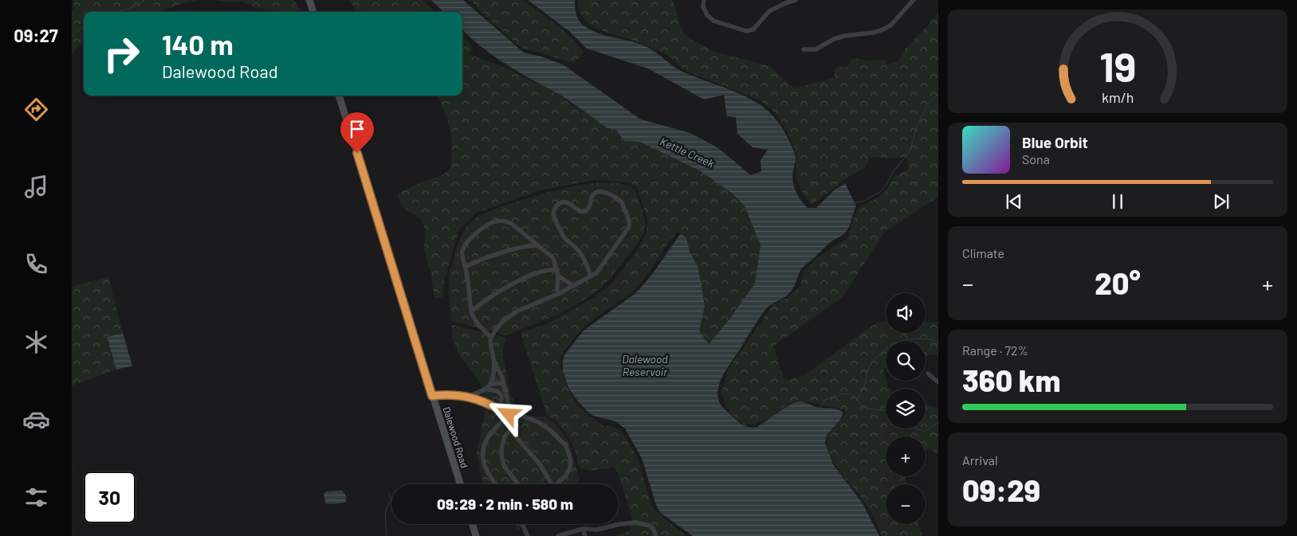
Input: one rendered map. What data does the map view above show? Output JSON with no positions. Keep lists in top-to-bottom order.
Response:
{
  "streets": {
    "main road": ["Dalewood Road"]
  },
  "water": ["Kettle Creek", "Dalewood Reservoir"],
  "page": {
    "tabs": "09:27",
    "turn": ["140 m", "Dalewood Road"],
    "song": ["Blue Orbit", "Sona"],
    "tile": [
      "Climate",
      ["Range · 72%", "360 km"],
      ["Arrival", "09:29"]
    ],
    "heat": ["−", "20°", "+"],
    "map_buttons": ["+", "−"],
    "limit": "30",
    "trip": "09:29 · 2 min · 580 m",
    "gauge": ["19", "km/h"]
  }
}
